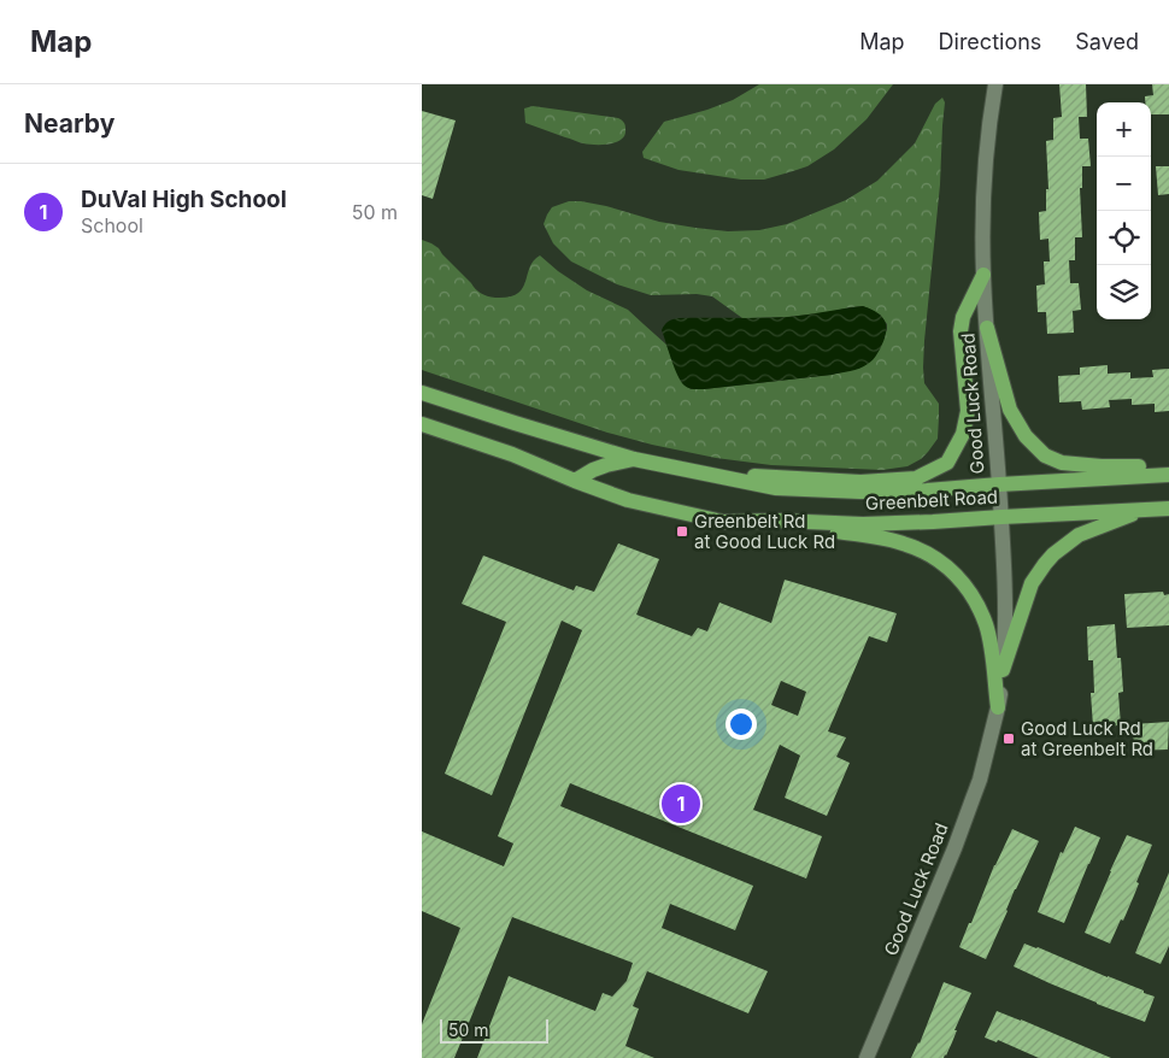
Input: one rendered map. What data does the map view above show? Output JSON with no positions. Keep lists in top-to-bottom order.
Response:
{
  "streets": {
    "main road": ["Good Luck Road", "Greenbelt Road"]
  },
  "crossings": [
    ["Good Luck Road", "Greenbelt Road"]
  ],
  "places": {
    "transit": ["Greenbelt Rd at Good Luck Rd", "Good Luck Rd at Greenbelt Rd"]
  },
  "scale_bar": "50 m",
  "page": {
    "header": "Map",
    "nav": ["Map", "Directions", "Saved"],
    "heading": "Nearby",
    "map_buttons": ["+", "−"],
    "list": [
      {
        "mark": "1",
        "name": "DuVal High School",
        "note": "School",
        "value": "50 m"
      }
    ],
    "pins": "1",
    "scale": "50 m"
  }
}
